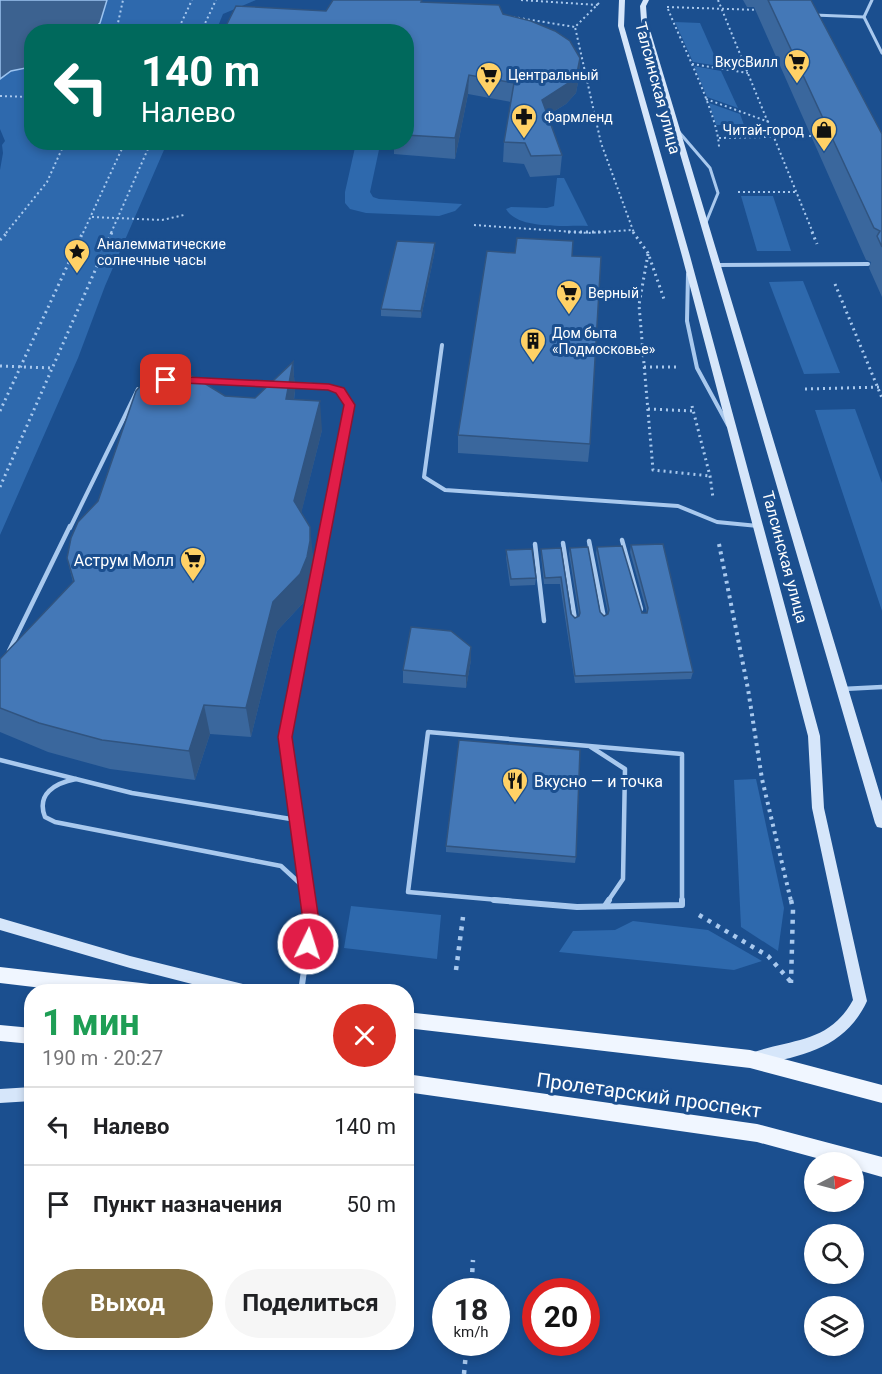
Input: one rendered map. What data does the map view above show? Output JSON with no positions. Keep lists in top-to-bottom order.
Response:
{
  "streets": {
    "main road": ["Талсинская улица", "Пролетарский проспект"]
  },
  "places": {
    "supermarket": [
      "ВкусВилл",
      "Центральный",
      "Верный",
      "Аструм Молл"
    ],
    "pharmacy": ["Фармленд"],
    "shop": ["Читай-город"],
    "place": ["Аналемматические солнечные часы"],
    "building": ["Дом быта «Подмосковье»"],
    "restaurant": ["Вкусно — и точка"]
  },
  "north": "right",
  "page": {
    "turn": ["140 m", "Налево"],
    "heading": ["1 мин", "190 m · 20:27"],
    "list": [
      {
        "name": "Налево",
        "value": "140 m"
      },
      {
        "name": "Пункт назначения",
        "value": "50 m"
      }
    ],
    "buttons": ["Выход", "Поделиться"],
    "speed": "18 km/h",
    "limit": "20"
  }
}
